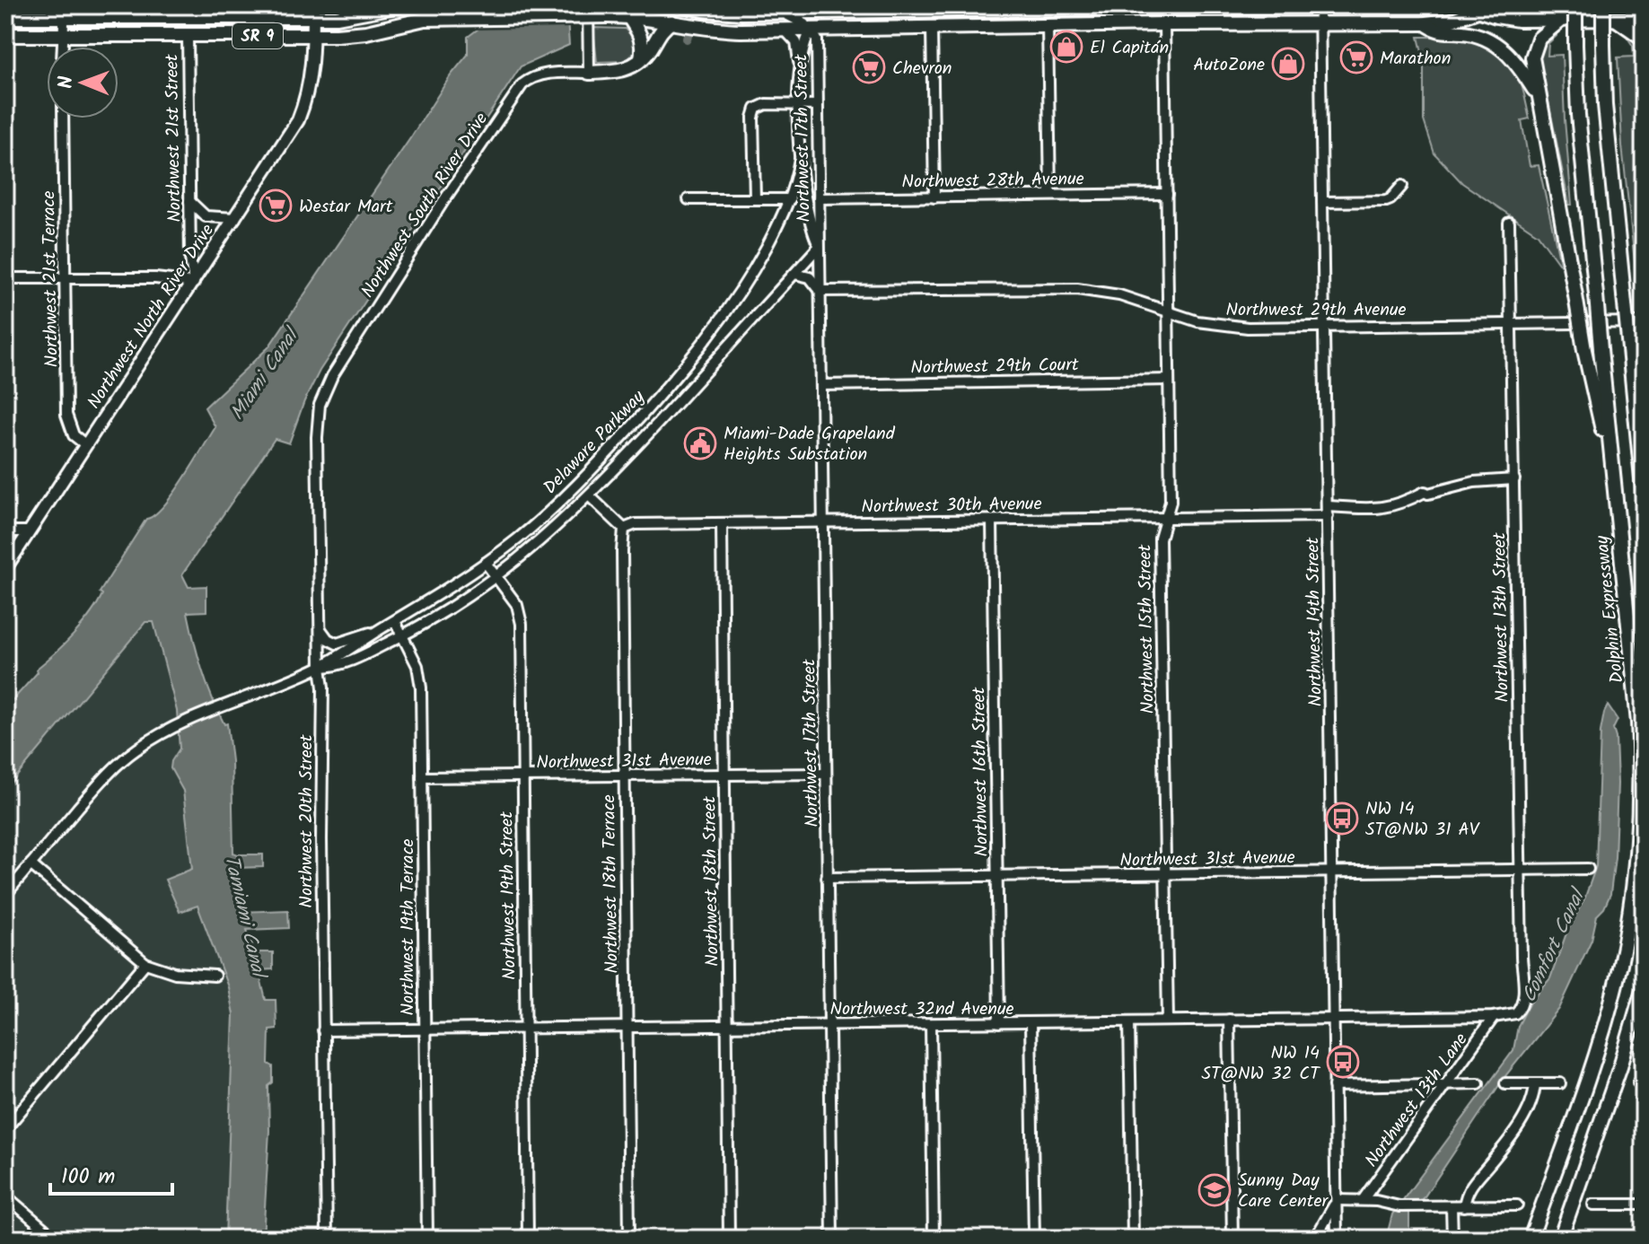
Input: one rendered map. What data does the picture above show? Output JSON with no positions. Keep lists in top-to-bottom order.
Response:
{
  "streets": {
    "highway": ["SR 9", "Dolphin Expressway"],
    "main road": ["Northwest North River Drive"],
    "street": [
      "Northwest 21st Street",
      "Northwest 17th Street",
      "Northwest 28th Avenue",
      "Northwest South River Drive",
      "Northwest 21st Terrace",
      "Northwest 29th Avenue",
      "Northwest 29th Court",
      "Delaware Parkway",
      "Northwest 30th Avenue",
      "Northwest 13th Street",
      "Northwest 14th Street",
      "Northwest 15th Street",
      "Northwest 31st Avenue",
      "Northwest 16th Street",
      "Northwest 20th Street",
      "Northwest 18th Street",
      "Northwest 18th Terrace",
      "Northwest 19th Street",
      "Northwest 19th Terrace",
      "Northwest 32nd Avenue",
      "Northwest 13th Lane"
    ]
  },
  "crossings": [
    ["SR 9", "Northwest 21st Street"],
    ["SR 9", "Northwest 17th Street"],
    ["SR 9", "Northwest North River Drive"],
    ["SR 9", "Northwest 14th Street"],
    ["SR 9", "Northwest 15th Street"],
    ["Northwest 21st Street", "Northwest North River Drive"],
    ["Northwest 17th Street", "Northwest 28th Avenue"],
    ["Northwest 17th Street", "Northwest 29th Avenue"],
    ["Northwest 17th Street", "Northwest 29th Court"],
    ["Northwest 17th Street", "Delaware Parkway"],
    ["Northwest 17th Street", "Northwest 30th Avenue"],
    ["Northwest 17th Street", "Northwest 31st Avenue"],
    ["Northwest 17th Street", "Northwest 32nd Avenue"],
    ["Northwest 28th Avenue", "Northwest 15th Street"],
    ["Northwest South River Drive", "Northwest 20th Street"],
    ["Northwest 21st Terrace", "Northwest North River Drive"],
    ["Northwest 29th Avenue", "Northwest 13th Street"],
    ["Northwest 29th Avenue", "Northwest 14th Street"],
    ["Northwest 29th Avenue", "Northwest 15th Street"],
    ["Northwest 29th Court", "Northwest 15th Street"],
    ["Delaware Parkway", "Northwest 20th Street"],
    ["Delaware Parkway", "Northwest 19th Street"],
    ["Delaware Parkway", "Northwest 19th Terrace"],
    ["Northwest 30th Avenue", "Northwest 13th Street"],
    ["Northwest 30th Avenue", "Northwest 14th Street"],
    ["Northwest 30th Avenue", "Northwest 15th Street"],
    ["Northwest 30th Avenue", "Northwest 16th Street"],
    ["Northwest 30th Avenue", "Northwest 18th Street"],
    ["Northwest 30th Avenue", "Northwest 18th Terrace"],
    ["Northwest 13th Street", "Northwest 31st Avenue"],
    ["Northwest 13th Street", "Northwest 32nd Avenue"],
    ["Northwest 14th Street", "Northwest 31st Avenue"],
    ["Northwest 14th Street", "Northwest 32nd Avenue"],
    ["Northwest 15th Street", "Northwest 31st Avenue"],
    ["Northwest 15th Street", "Northwest 32nd Avenue"],
    ["Northwest 31st Avenue", "Northwest 16th Street"],
    ["Northwest 31st Avenue", "Northwest 18th Street"],
    ["Northwest 31st Avenue", "Northwest 18th Terrace"],
    ["Northwest 31st Avenue", "Northwest 19th Street"],
    ["Northwest 31st Avenue", "Northwest 19th Terrace"],
    ["Northwest 16th Street", "Northwest 32nd Avenue"],
    ["Northwest 20th Street", "Northwest 32nd Avenue"],
    ["Northwest 18th Street", "Northwest 32nd Avenue"],
    ["Northwest 18th Terrace", "Northwest 32nd Avenue"],
    ["Northwest 19th Street", "Northwest 32nd Avenue"],
    ["Northwest 19th Terrace", "Northwest 32nd Avenue"],
    ["Northwest 32nd Avenue", "Northwest 13th Lane"]
  ],
  "water": ["Miami Canal", "Tamiami Canal", "Comfort Canal"],
  "places": {
    "shop": ["El Capitán", "AutoZone"],
    "supermarket": ["Marathon", "Chevron", "Westar Mart"],
    "public building": ["Miami-Dade Grapeland Heights Substation"],
    "bus stop": ["NW 14 ST@NW 31 AV", "NW 14 ST@NW 32 CT"],
    "school or university": ["Sunny Day Care Center"]
  },
  "scale_bar": "100 m",
  "north": "left"
}
